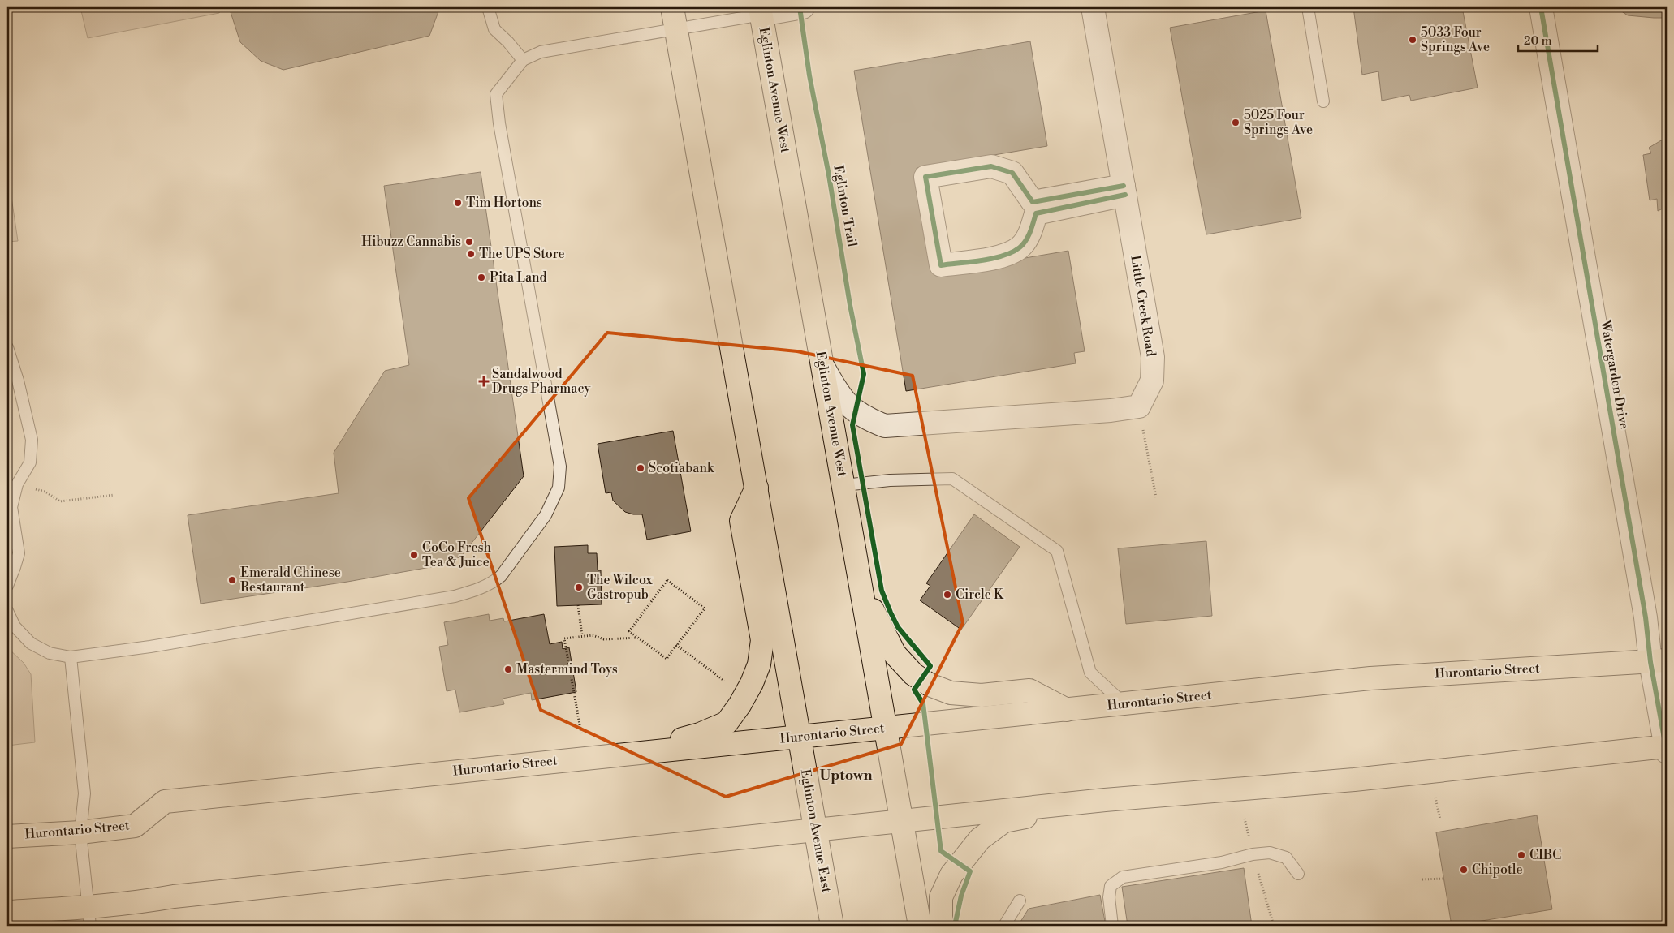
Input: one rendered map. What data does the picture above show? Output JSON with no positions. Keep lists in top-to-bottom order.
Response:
{
  "streets": {
    "main road": ["Eglinton Avenue West", "Hurontario Street", "Eglinton Avenue East"],
    "street": ["Little Creek Road", "Watergarden Drive"],
    "cycle path": ["Eglinton Trail"]
  },
  "crossings": [
    ["Eglinton Avenue West", "Hurontario Street"],
    ["Watergarden Drive", "Hurontario Street"],
    ["Hurontario Street", "Eglinton Avenue East"]
  ],
  "districts": ["Uptown"],
  "places": {
    "other": [
      "5033 Four Springs Ave",
      "5025 Four Springs Ave",
      "Tim Hortons",
      "Hibuzz Cannabis",
      "The UPS Store",
      "Pita Land",
      "Scotiabank",
      "CoCo Fresh Tea & Juice",
      "Emerald Chinese Restaurant",
      "The Wilcox Gastropub",
      "Circle K",
      "Mastermind Toys",
      "CIBC",
      "Chipotle"
    ],
    "health": ["Sandalwood Drugs Pharmacy"]
  },
  "scale_bar": "20 m"
}
